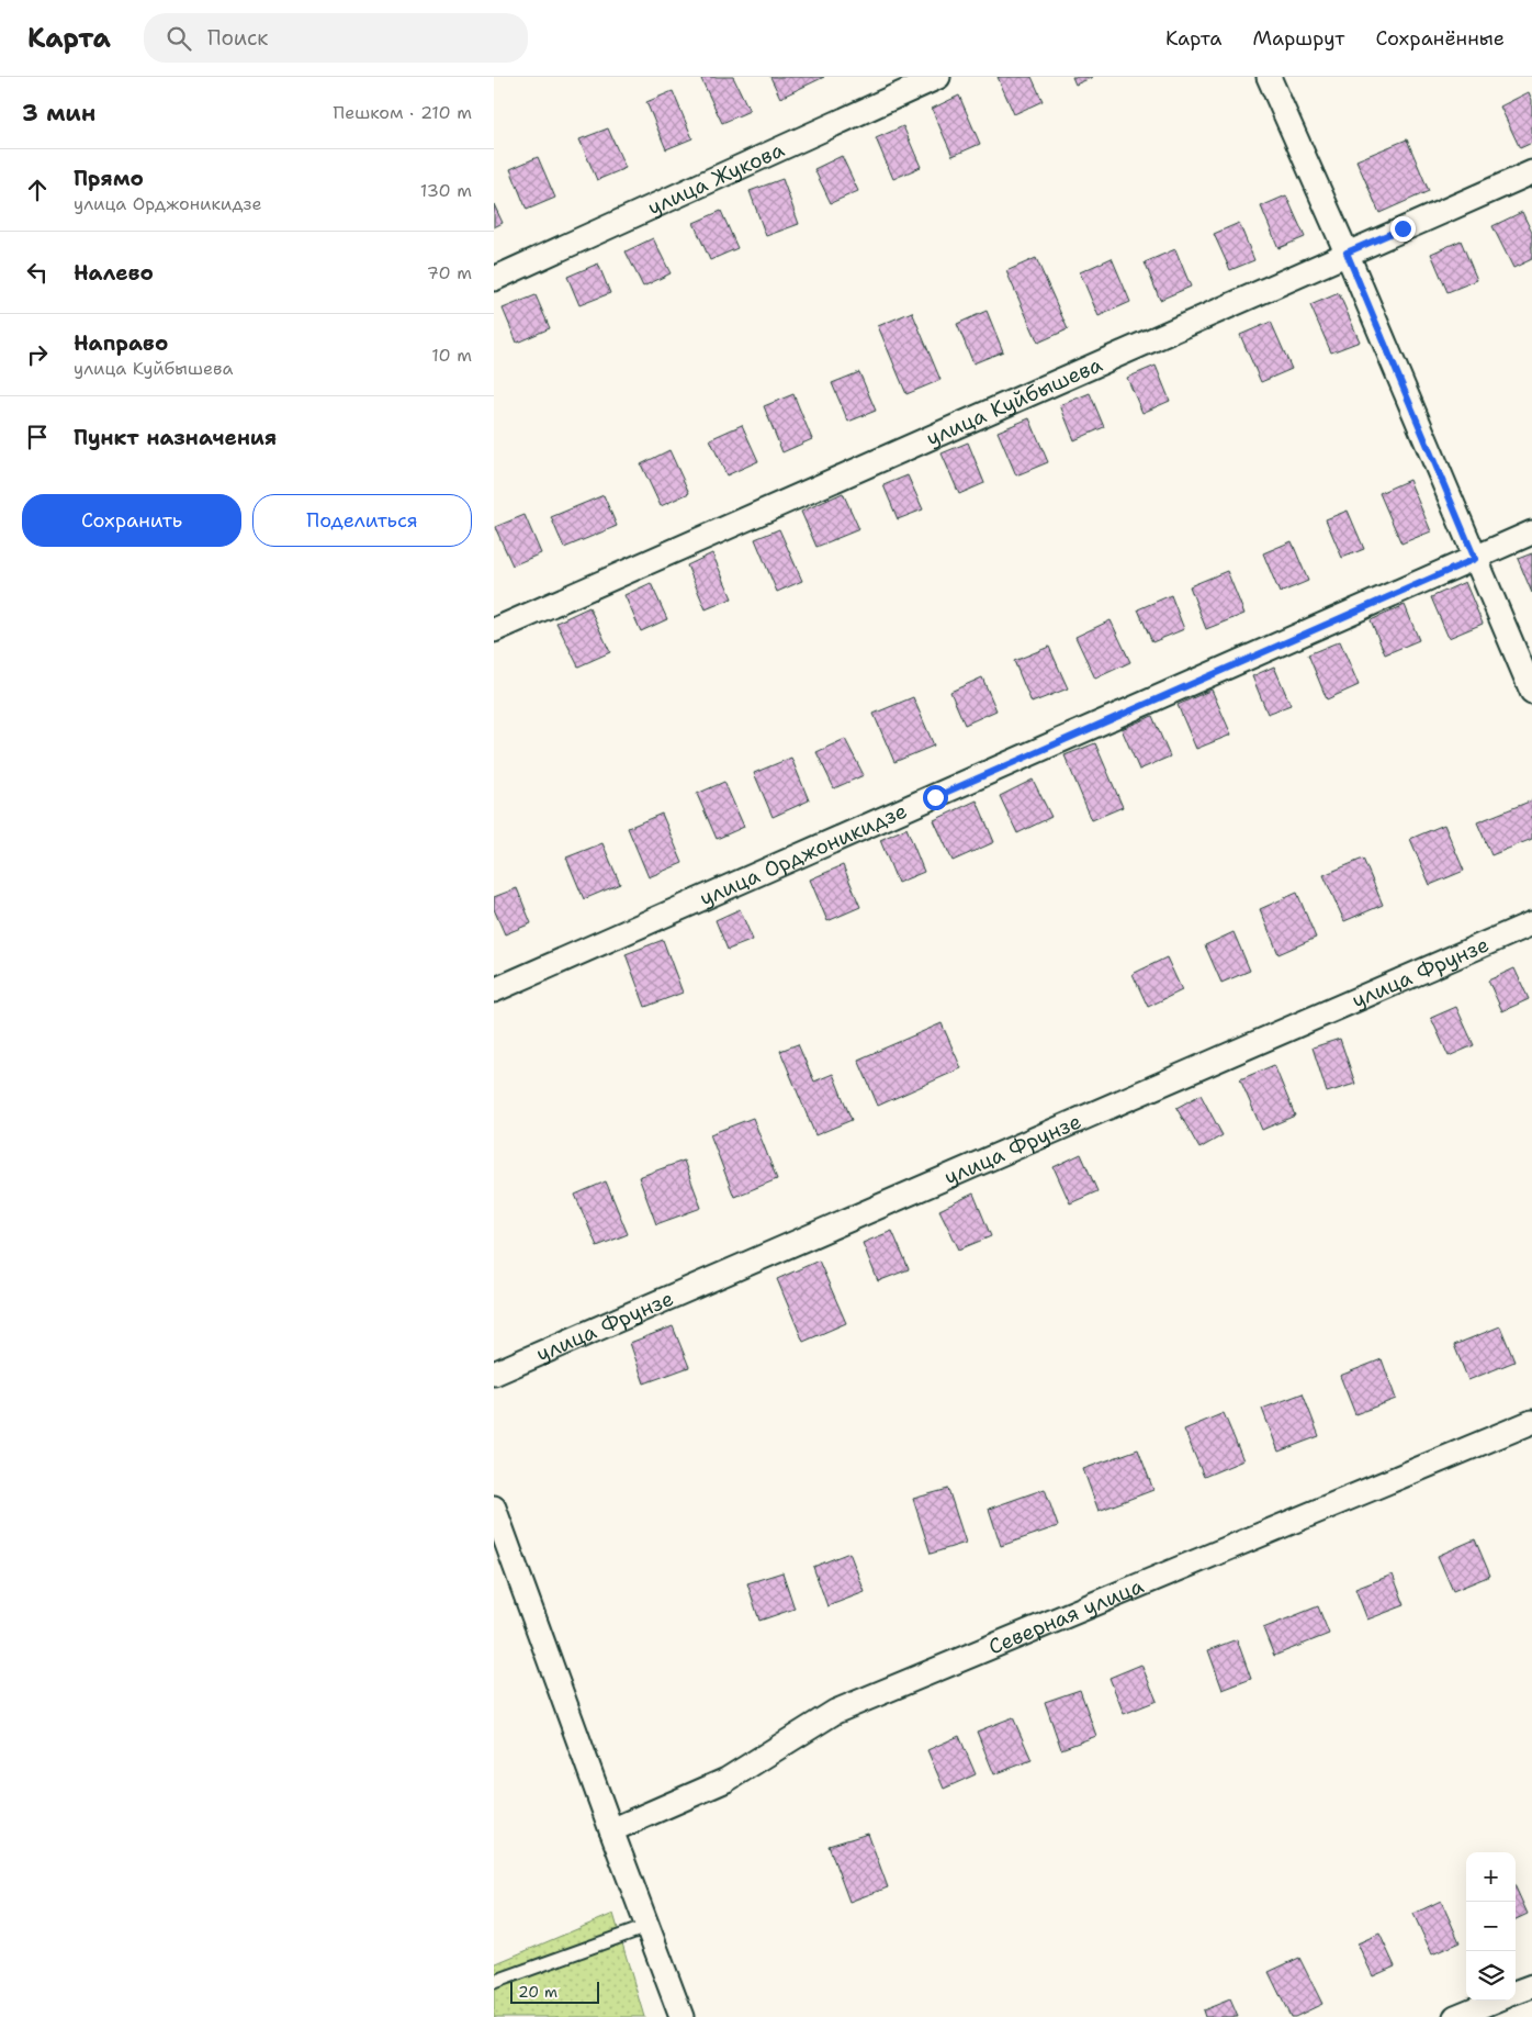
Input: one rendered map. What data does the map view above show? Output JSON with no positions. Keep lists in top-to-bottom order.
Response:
{
  "streets": {
    "street": [
      "улица Жукова",
      "улица Куйбышева",
      "улица Орджоникидзе",
      "улица Фрунзе",
      "Северная улица"
    ]
  },
  "scale_bar": "20 m",
  "page": {
    "header": "Карта",
    "search": "Поиск",
    "nav": ["Карта", "Маршрут", "Сохранённые"],
    "heading": ["3 мин", "Пешком · 210 m"],
    "list": [
      ["Прямо", "улица Орджоникидзе", "130 m"],
      ["Налево", "70 m"],
      ["Направо", "улица Куйбышева", "10 m"],
      "Пункт назначения"
    ],
    "buttons": ["Сохранить", "Поделиться"],
    "map_buttons": ["+", "−"],
    "scale": "20 m"
  }
}
